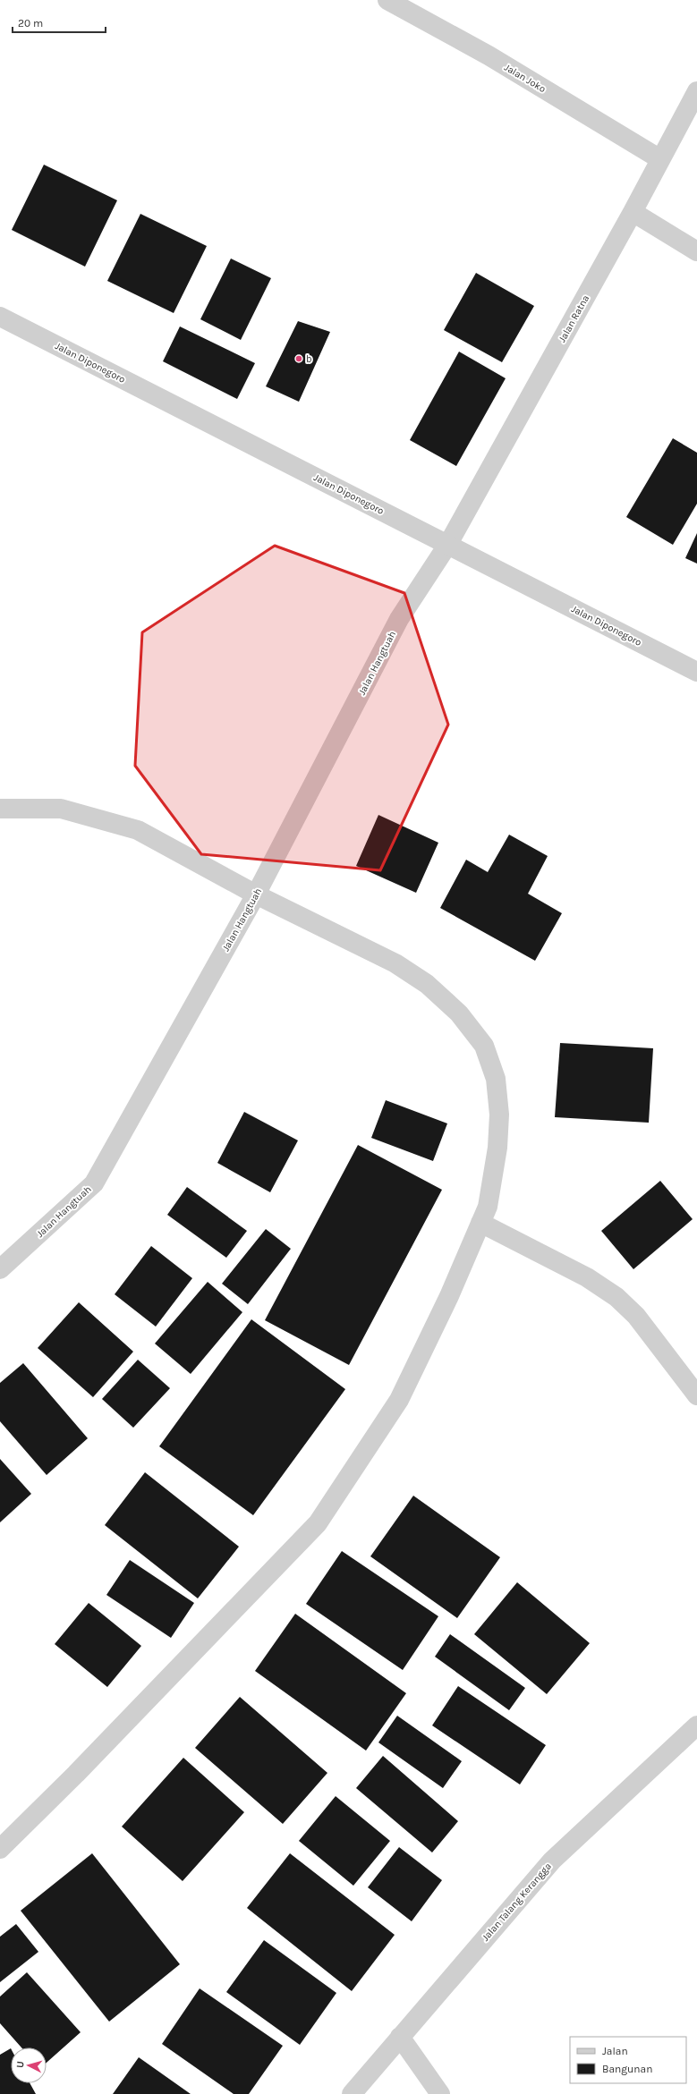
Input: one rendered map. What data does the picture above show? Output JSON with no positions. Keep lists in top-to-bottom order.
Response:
{
  "streets": {
    "street": [
      "Jalan Joko",
      "Jalan Ratna",
      "Jalan Diponegoro",
      "Jalan Hangtuah",
      "Jalan Talang Kerangga"
    ]
  },
  "crossings": [
    ["Jalan Joko", "Jalan Ratna"],
    ["Jalan Ratna", "Jalan Diponegoro"],
    ["Jalan Ratna", "Jalan Hangtuah"],
    ["Jalan Diponegoro", "Jalan Hangtuah"]
  ],
  "places": ["b"],
  "legend": ["Jalan", "Bangunan"],
  "scale_bar": "20 m",
  "north": "left"
}
